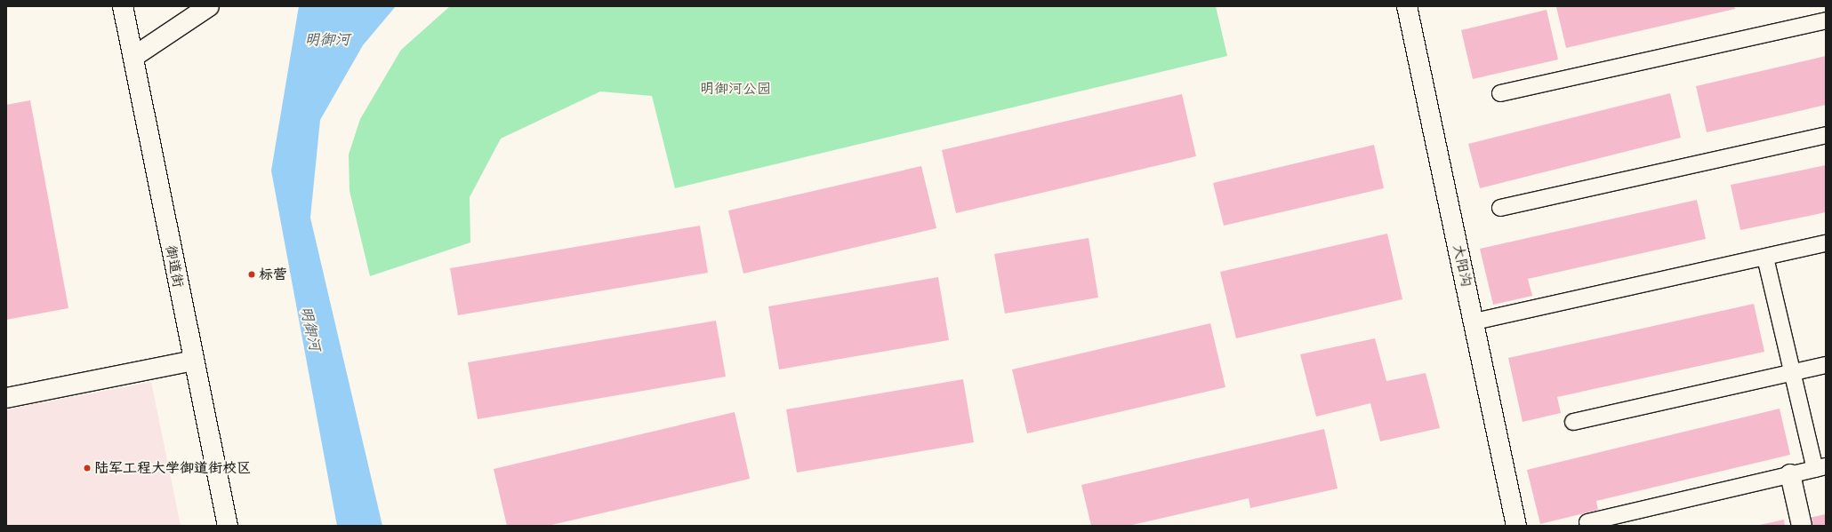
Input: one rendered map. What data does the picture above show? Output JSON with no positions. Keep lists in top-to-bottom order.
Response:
{
  "streets": {
    "street": ["大阳沟", "御道街"]
  },
  "water": ["明御河"],
  "parks": ["明御河公园"],
  "places": ["标营", "陆军工程大学御道街校区"]
}
